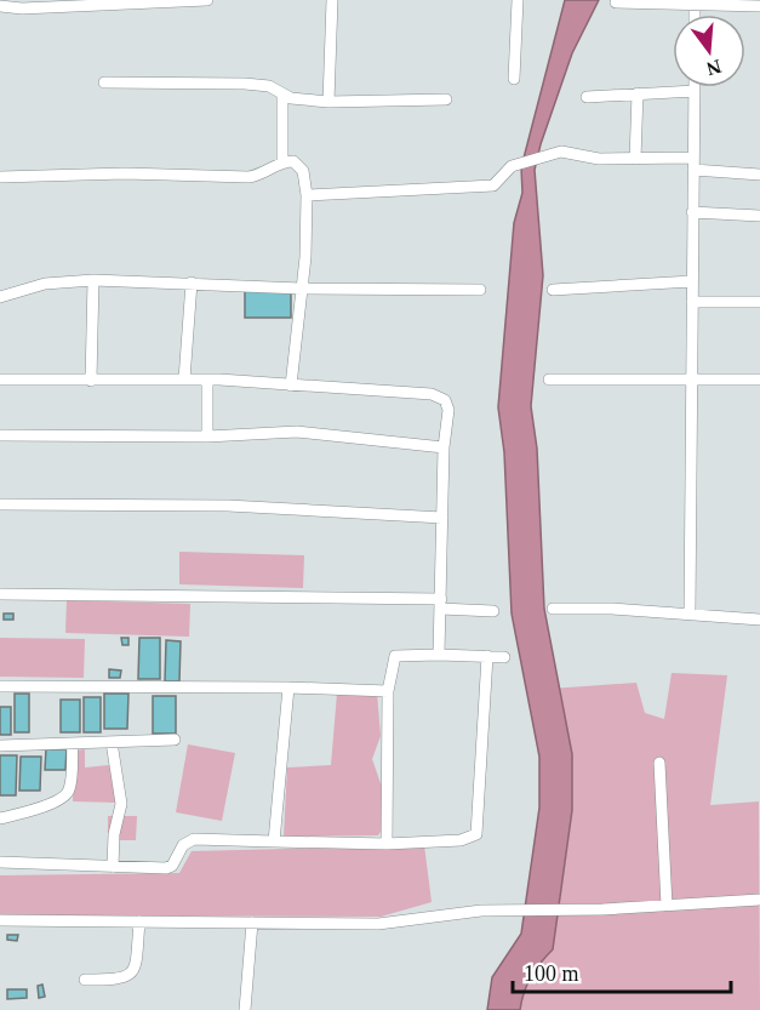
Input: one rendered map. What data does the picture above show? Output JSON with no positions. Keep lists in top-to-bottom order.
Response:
{
  "scale_bar": "100 m",
  "north": "bottom"
}
